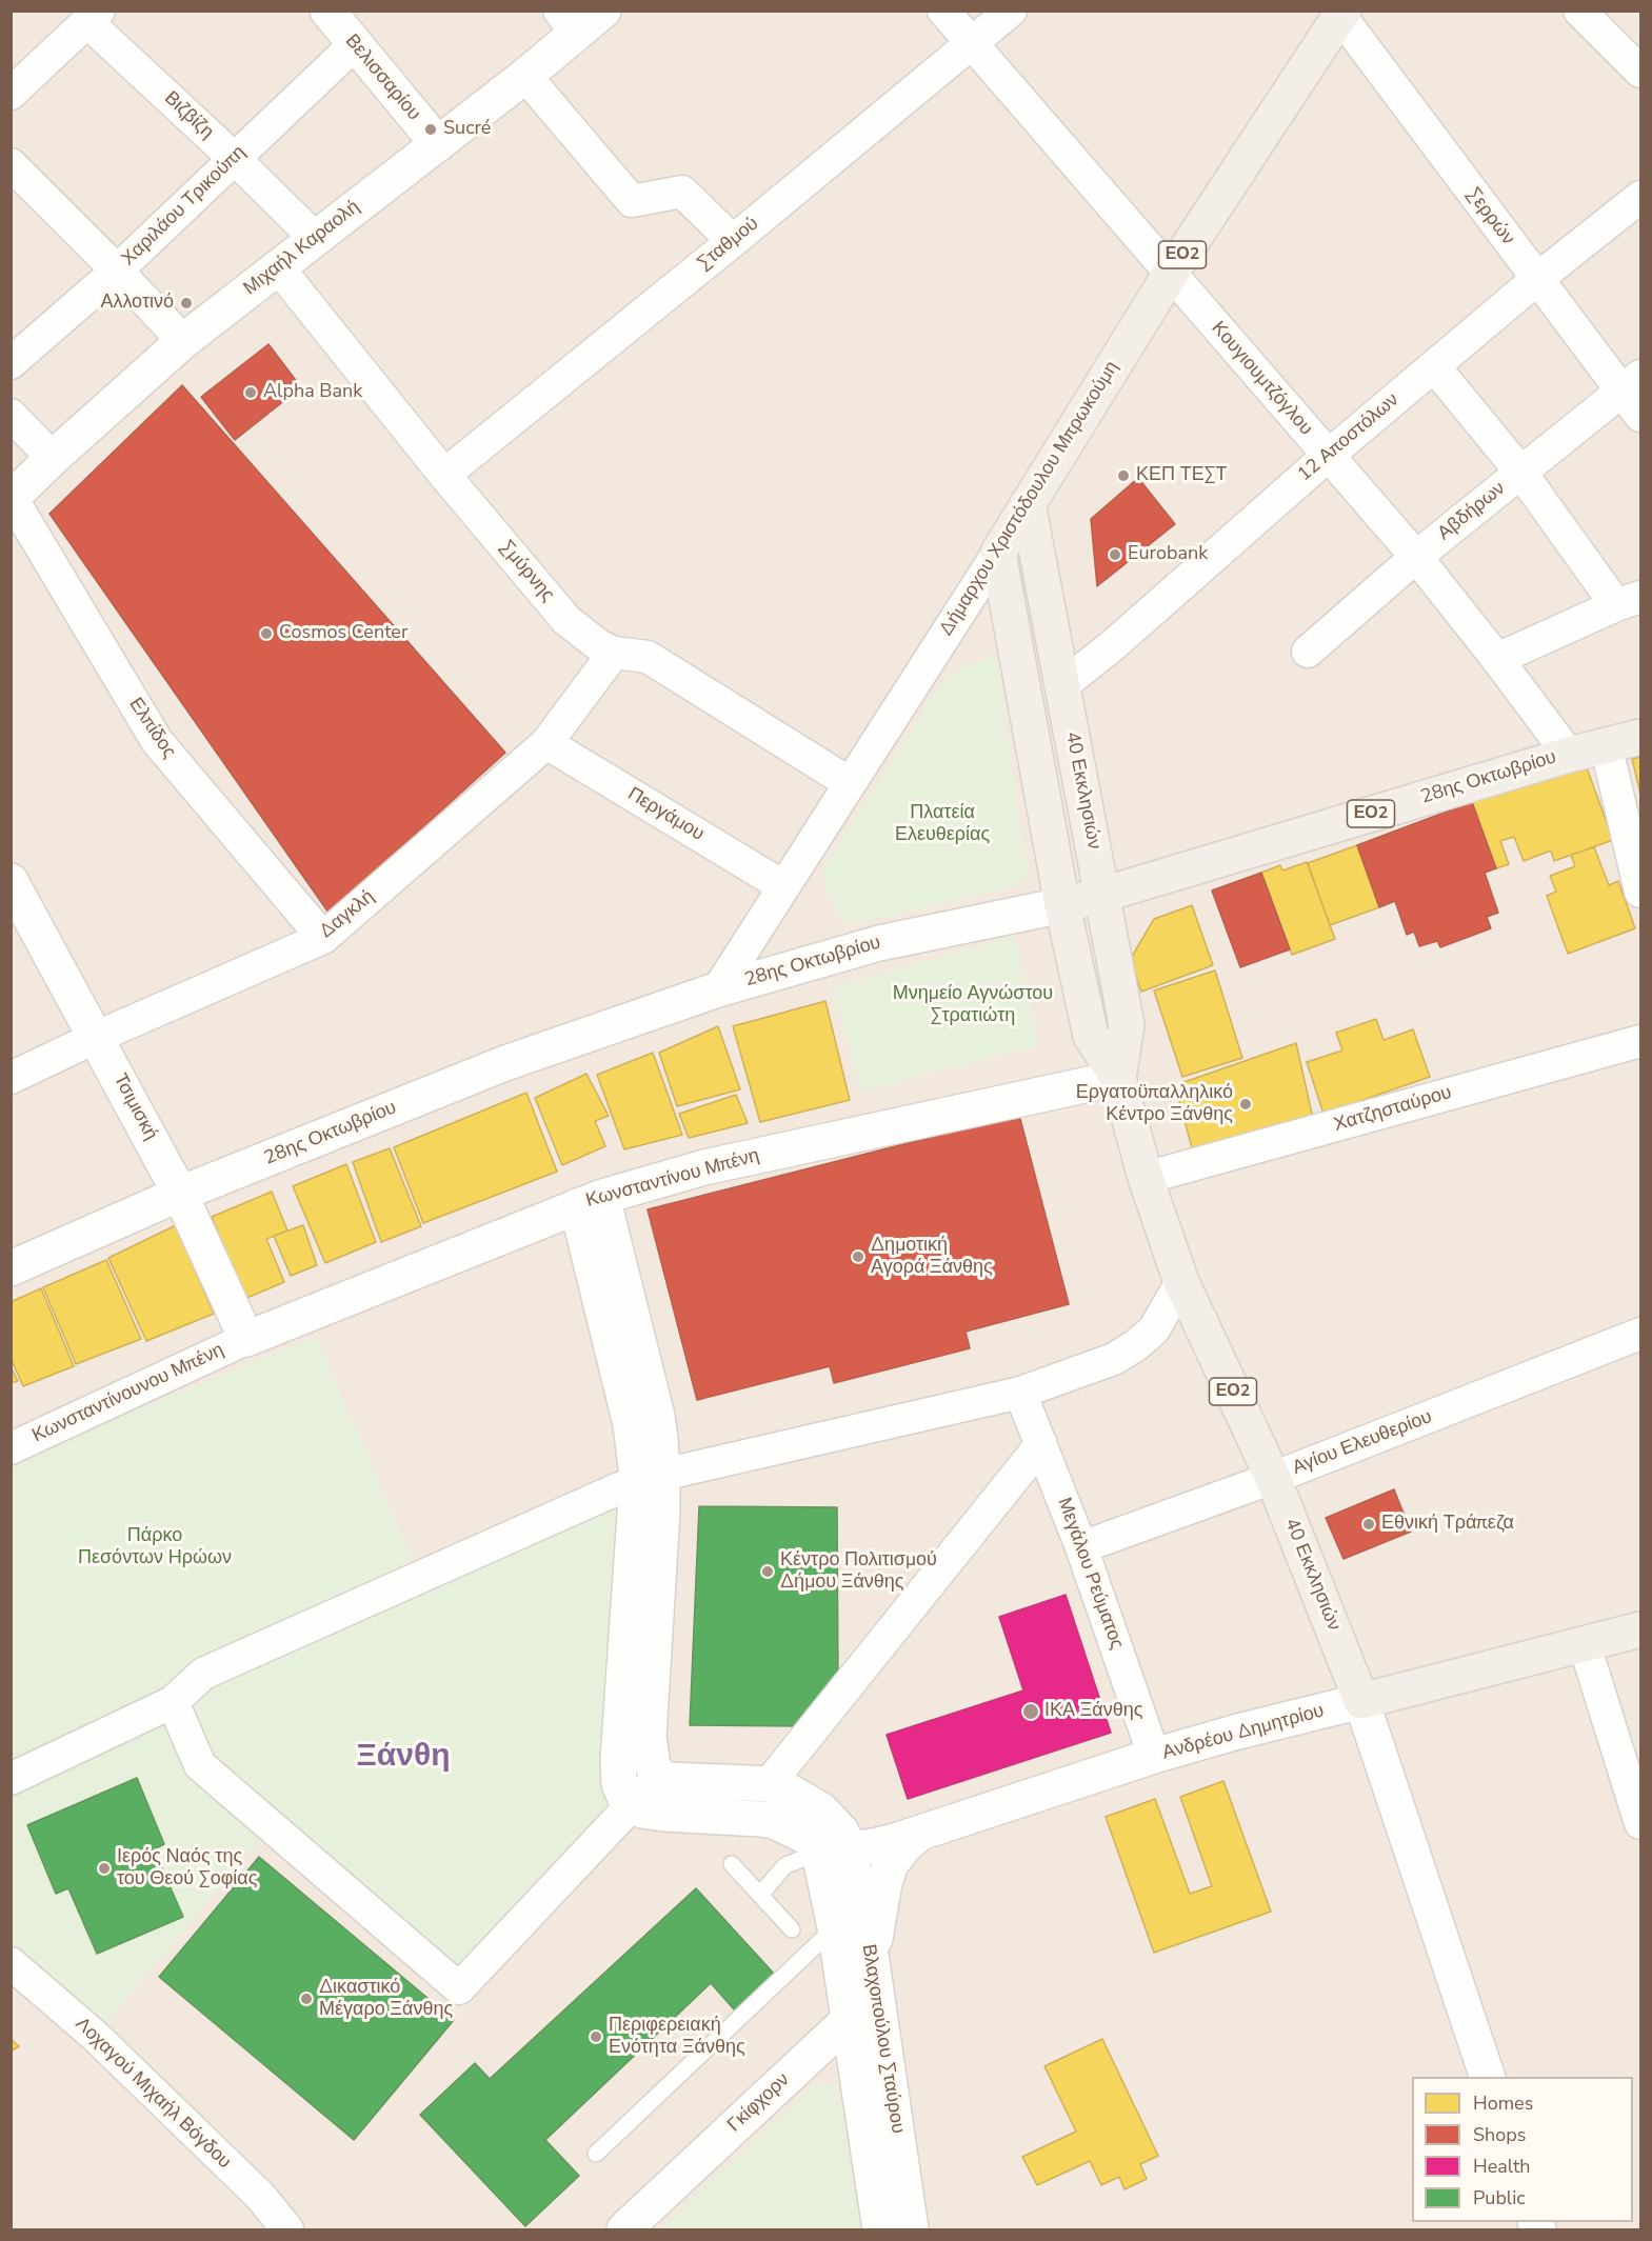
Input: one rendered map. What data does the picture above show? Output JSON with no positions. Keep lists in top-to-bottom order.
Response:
{
  "streets": {
    "main road": [
      "ΕΟ2",
      "Δήμαρχου Χριστόδουλου Μπρωκούμη",
      "28ης Οκτωβρίου",
      "40 Εκκλησιών",
      "Ανδρέου Δημητρίου"
    ],
    "street": [
      "Βελισσαρίου",
      "Βιζβίζη",
      "Χαριλάου Τρικούπη",
      "Σερρών",
      "Σταθμού",
      "Μιχαήλ Καραολή",
      "Κουγιουμτζόγλου",
      "12 Αποστόλων",
      "Αβδήρων",
      "Σμύρνης",
      "Ελπίδος",
      "Περγάμου",
      "Δαγκλή",
      "Τσιμισκή",
      "Χατζησταύρου",
      "Κωνσταντίνου Μπένη",
      "Κωνσταντίνουνου Μπένη",
      "Αγίου Ελευθερίου",
      "Μεγάλου Ρεύματος",
      "Βλαχοπούλου Σταύρου",
      "Λοχαγού Μιχαήλ Βόγδου",
      "Γκίφχορν"
    ]
  },
  "crossings": [
    ["Βελισσαρίου", "Χαριλάου Τρικούπη"],
    ["Βελισσαρίου", "Μιχαήλ Καραολή"],
    ["Βιζβίζη", "Χαριλάου Τρικούπη"],
    ["Βιζβίζη", "Μιχαήλ Καραολή"],
    ["Σερρών", "12 Αποστόλων"],
    ["Σερρών", "Δήμαρχου Χριστόδουλου Μπρωκούμη"],
    ["Σερρών", "Αβδήρων"],
    ["Σταθμού", "Κουγιουμτζόγλου"],
    ["Σταθμού", "Σμύρνης"],
    ["Μιχαήλ Καραολή", "Σμύρνης"],
    ["Μιχαήλ Καραολή", "Ελπίδος"],
    ["Κουγιουμτζόγλου", "12 Αποστόλων"],
    ["Κουγιουμτζόγλου", "Δήμαρχου Χριστόδουλου Μπρωκούμη"],
    ["Κουγιουμτζόγλου", "Αβδήρων"],
    ["Κουγιουμτζόγλου", "28ης Οκτωβρίου"],
    ["12 Αποστόλων", "40 Εκκλησιών"],
    ["Δήμαρχου Χριστόδουλου Μπρωκούμη", "Σμύρνης"],
    ["Δήμαρχου Χριστόδουλου Μπρωκούμη", "28ης Οκτωβρίου"],
    ["Δήμαρχου Χριστόδουλου Μπρωκούμη", "40 Εκκλησιών"],
    ["Δήμαρχου Χριστόδουλου Μπρωκούμη", "Περγάμου"],
    ["Σμύρνης", "Δαγκλή"],
    ["Ελπίδος", "Δαγκλή"],
    ["28ης Οκτωβρίου", "40 Εκκλησιών"],
    ["28ης Οκτωβρίου", "Τσιμισκή"],
    ["40 Εκκλησιών", "Χατζησταύρου"],
    ["40 Εκκλησιών", "Κωνσταντίνου Μπένη"],
    ["40 Εκκλησιών", "Αγίου Ελευθερίου"],
    ["40 Εκκλησιών", "Ανδρέου Δημητρίου"],
    ["Περγάμου", "Δαγκλή"],
    ["Δαγκλή", "Τσιμισκή"],
    ["Τσιμισκή", "Κωνσταντίνου Μπένη"],
    ["Τσιμισκή", "Κωνσταντίνουνου Μπένη"],
    ["Κωνσταντίνου Μπένη", "Κωνσταντίνουνου Μπένη"],
    ["Αγίου Ελευθερίου", "Μεγάλου Ρεύματος"],
    ["Μεγάλου Ρεύματος", "Ανδρέου Δημητρίου"],
    ["Ανδρέου Δημητρίου", "Βλαχοπούλου Σταύρου"],
    ["Βλαχοπούλου Σταύρου", "Γκίφχορν"]
  ],
  "districts": ["Ξάνθη"],
  "parks": ["Πλατεία Ελευθερίας", "Μνημείο Αγνώστου Στρατιώτη", "Πάρκο Πεσόντων Ηρώων"],
  "places": [
    "Sucré",
    "Αλλοτινό",
    "Alpha Bank",
    "ΚΕΠ ΤΕΣΤ",
    "Eurobank",
    "Cosmos Center",
    "Εργατοϋπαλληλικό Κέντρο Ξάνθης",
    "Δημοτική Αγορά Ξάνθης",
    "Εθνική Τράπεζα",
    "Κέντρο Πολιτισμού Δήμου Ξάνθης",
    "ΙΚΑ Ξάνθης",
    "Ιερός Ναός της του Θεού Σοφίας",
    "Δικαστικό Μέγαρο Ξάνθης",
    "Περιφερειακή Ενότητα Ξάνθης"
  ],
  "legend": [
    "Homes",
    "Shops",
    "Health",
    "Public"
  ]
}
